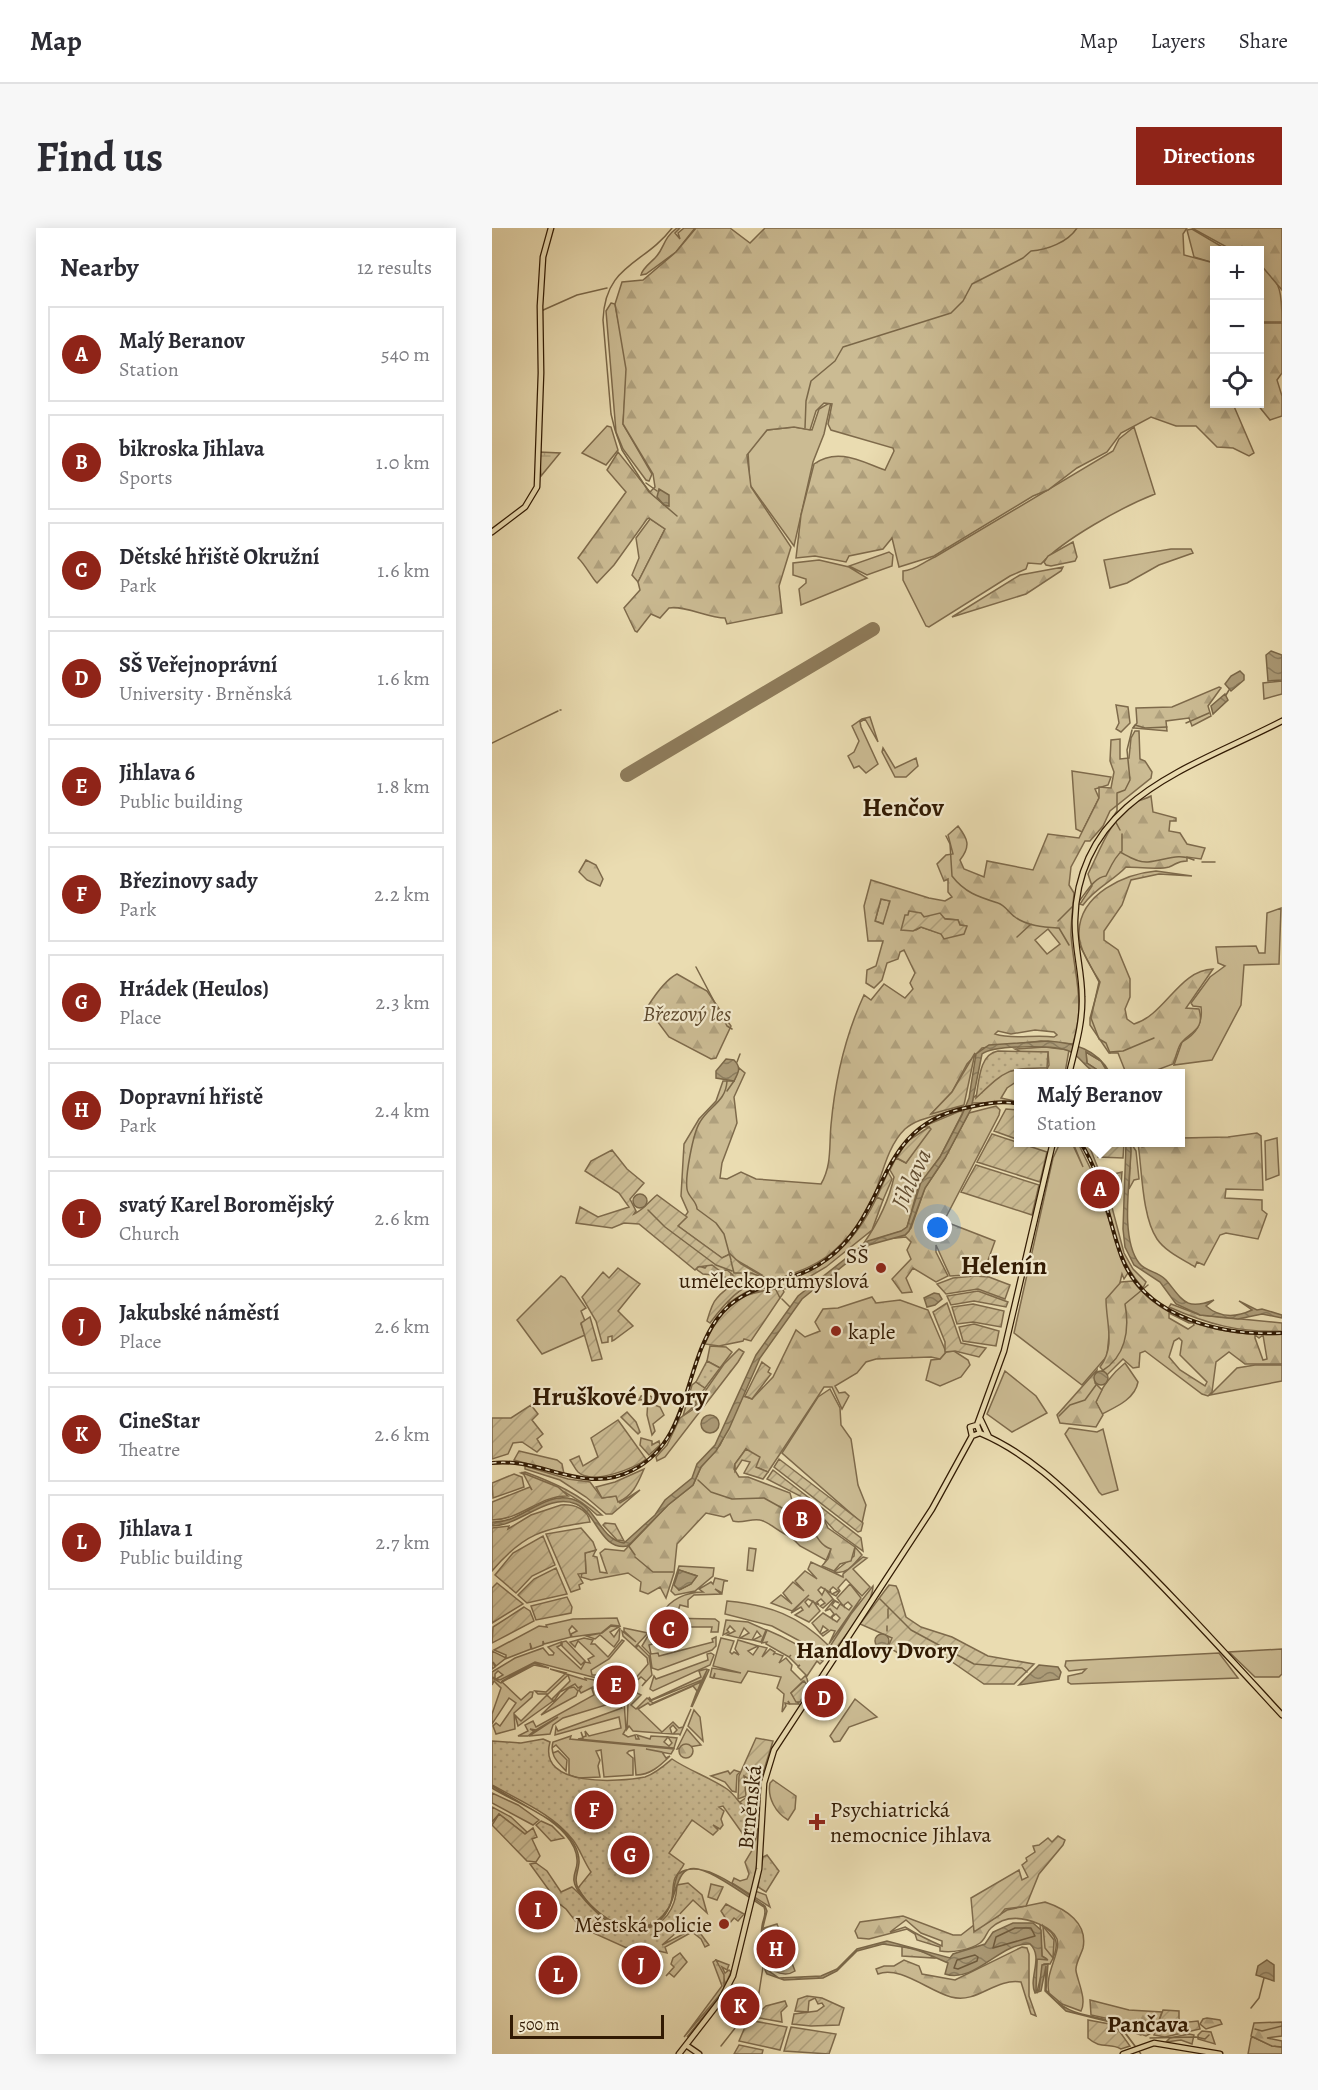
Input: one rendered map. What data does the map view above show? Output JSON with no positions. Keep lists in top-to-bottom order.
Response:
{
  "streets": {
    "main road": ["Brněnská"]
  },
  "districts": [
    "Henčov",
    "Helenín",
    "Hruškové Dvory",
    "Handlovy Dvory",
    "Pančava"
  ],
  "water": ["Jihlava"],
  "parks": ["Březový les"],
  "places": {
    "other": ["SŠ uměleckoprůmyslová", "kaple", "Městská policie"],
    "health": ["Psychiatrická nemocnice Jihlava"]
  },
  "scale_bar": "500 m",
  "page": {
    "header": "Map",
    "nav": ["Map", "Layers", "Share"],
    "buttons": "Directions",
    "title": "Find us",
    "heading": ["Nearby", "12 results"],
    "map_buttons": ["+", "−"],
    "list": [
      {
        "mark": "A",
        "name": "Malý Beranov",
        "note": "Station",
        "value": "540 m"
      },
      {
        "mark": "B",
        "name": "bikroska Jihlava",
        "note": "Sports",
        "value": "1.0 km"
      },
      {
        "mark": "C",
        "name": "Dětské hřiště Okružní",
        "note": "Park",
        "value": "1.6 km"
      },
      {
        "mark": "D",
        "name": "SŠ Veřejnoprávní",
        "note": "University · Brněnská",
        "value": "1.6 km"
      },
      {
        "mark": "E",
        "name": "Jihlava 6",
        "note": "Public building",
        "value": "1.8 km"
      },
      {
        "mark": "F",
        "name": "Březinovy sady",
        "note": "Park",
        "value": "2.2 km"
      },
      {
        "mark": "G",
        "name": "Hrádek (Heulos)",
        "note": "Place",
        "value": "2.3 km"
      },
      {
        "mark": "H",
        "name": "Dopravní hřistě",
        "note": "Park",
        "value": "2.4 km"
      },
      {
        "mark": "I",
        "name": "svatý Karel Boromějský",
        "note": "Church",
        "value": "2.6 km"
      },
      {
        "mark": "J",
        "name": "Jakubské náměstí",
        "note": "Place",
        "value": "2.6 km"
      },
      {
        "mark": "K",
        "name": "CineStar",
        "note": "Theatre",
        "value": "2.6 km"
      },
      {
        "mark": "L",
        "name": "Jihlava 1",
        "note": "Public building",
        "value": "2.7 km"
      }
    ],
    "popup": ["Malý Beranov", "Station"],
    "pins": [
      "A",
      "B",
      "C",
      "E",
      "D",
      "F",
      "G",
      "I",
      "H",
      "J",
      "L",
      "K"
    ],
    "scale": "500 m"
  }
}
